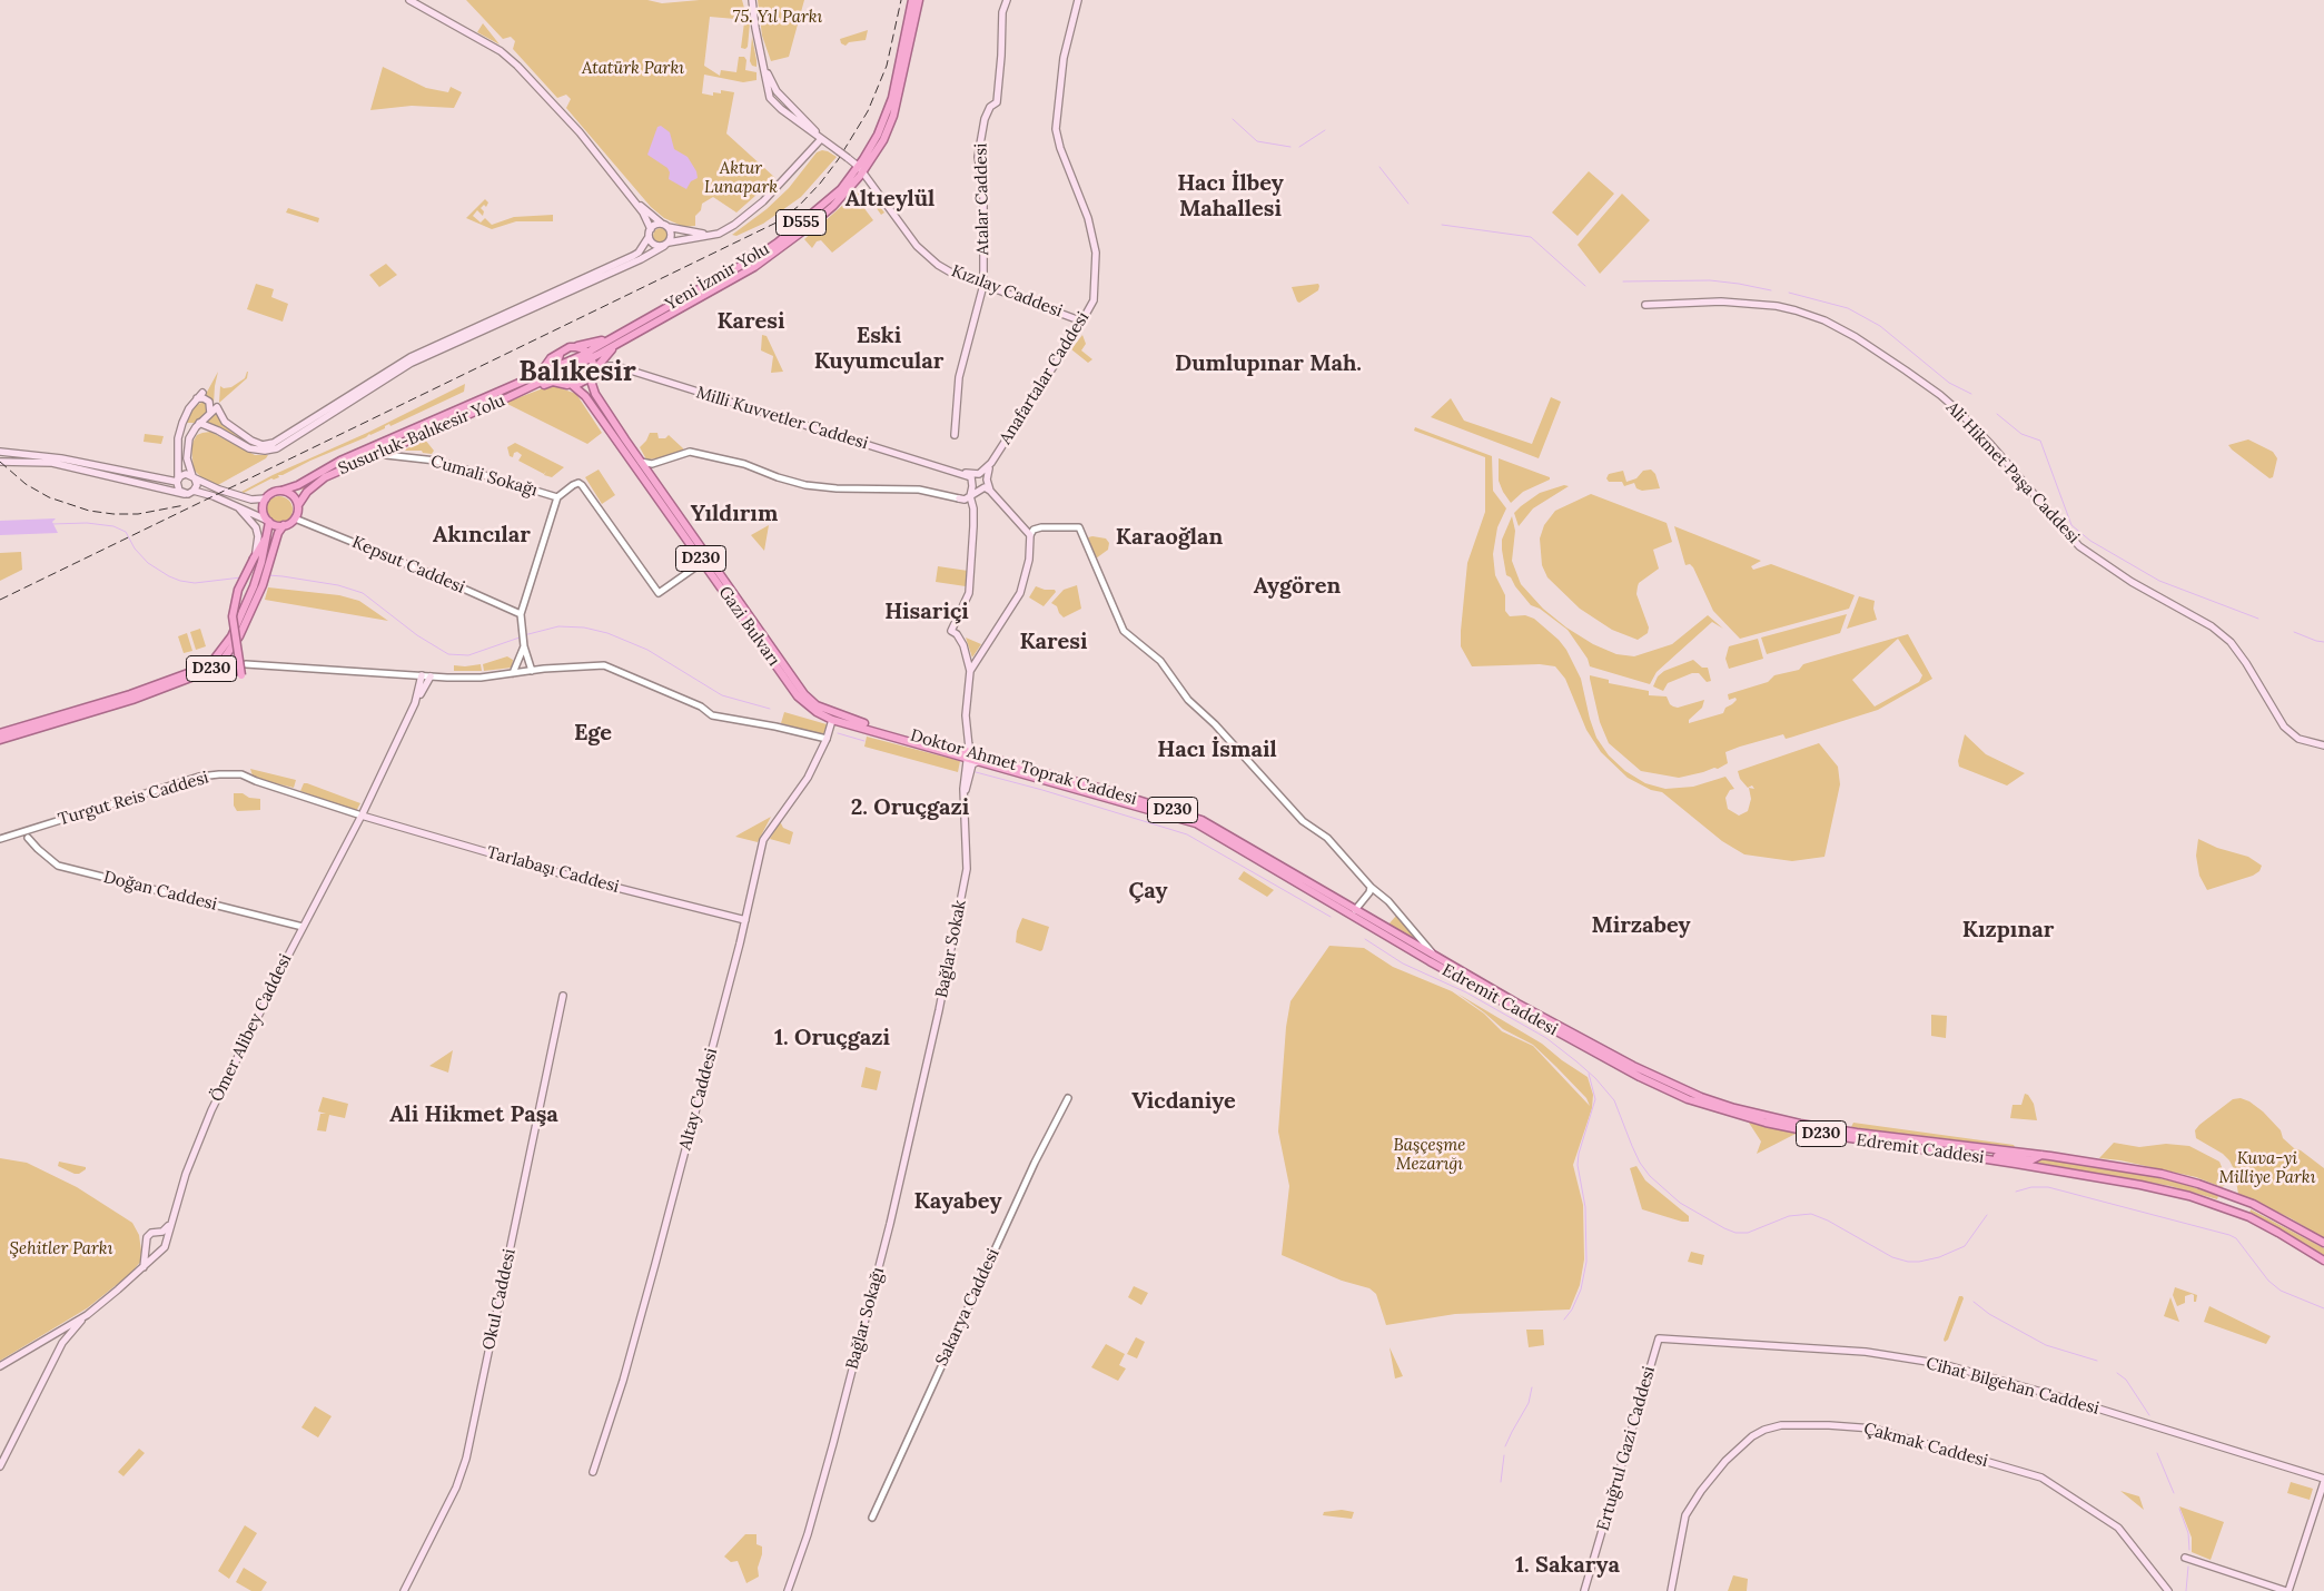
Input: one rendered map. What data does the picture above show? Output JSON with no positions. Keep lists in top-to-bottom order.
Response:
{
  "streets": {
    "highway": [
      "D555",
      "Yeni İzmir Yolu",
      "Susurluk-Balıkesir Yolu",
      "D230",
      "Gazi Bulvarı",
      "Doktor Ahmet Toprak Caddesi",
      "Edremit Caddesi"
    ],
    "main road": [
      "Atalar Caddesi",
      "Kızılay Caddesi",
      "Anafartalar Caddesi",
      "Milli Kuvvetler Caddesi",
      "Ali Hikmet Paşa Caddesi",
      "Tarlabaşı Caddesi",
      "Bağlar Sokak",
      "Ömer Alibey Caddesi",
      "Altay Caddesi",
      "Okul Caddesi",
      "Bağlar Sokağı",
      "Cihat Bilgehan Caddesi",
      "Çakmak Caddesi",
      "Ertuğrul Gazi Caddesi"
    ],
    "street": [
      "Cumali Sokağı",
      "Kepsut Caddesi",
      "Turgut Reis Caddesi",
      "Doğan Caddesi",
      "Sakarya Caddesi"
    ]
  },
  "crossings": [
    ["Atalar Caddesi", "Kızılay Caddesi"],
    ["D555", "Yeni İzmir Yolu"],
    ["D555", "Milli Kuvvetler Caddesi"],
    ["D555", "Susurluk-Balıkesir Yolu"],
    ["D555", "Gazi Bulvarı"],
    ["Yeni İzmir Yolu", "Kızılay Caddesi"],
    ["Yeni İzmir Yolu", "Susurluk-Balıkesir Yolu"],
    ["Kızılay Caddesi", "Anafartalar Caddesi"],
    ["Milli Kuvvetler Caddesi", "Gazi Bulvarı"],
    ["Susurluk-Balıkesir Yolu", "Cumali Sokağı"],
    ["Susurluk-Balıkesir Yolu", "D230"],
    ["Susurluk-Balıkesir Yolu", "Kepsut Caddesi"],
    ["Susurluk-Balıkesir Yolu", "Gazi Bulvarı"],
    ["D230", "Kepsut Caddesi"],
    ["Gazi Bulvarı", "Doktor Ahmet Toprak Caddesi"],
    ["Gazi Bulvarı", "Altay Caddesi"],
    ["Doktor Ahmet Toprak Caddesi", "Bağlar Sokak"],
    ["Doktor Ahmet Toprak Caddesi", "Edremit Caddesi"],
    ["Doktor Ahmet Toprak Caddesi", "Altay Caddesi"],
    ["Turgut Reis Caddesi", "Tarlabaşı Caddesi"],
    ["Turgut Reis Caddesi", "Ömer Alibey Caddesi"],
    ["Tarlabaşı Caddesi", "Ömer Alibey Caddesi"],
    ["Tarlabaşı Caddesi", "Altay Caddesi"],
    ["Doğan Caddesi", "Ömer Alibey Caddesi"],
    ["Bağlar Sokak", "Bağlar Sokağı"],
    ["Cihat Bilgehan Caddesi", "Ertuğrul Gazi Caddesi"]
  ],
  "districts": [
    "Hacı İlbey Mahallesi",
    "Altıeylül",
    "Karesi",
    "Eski Kuyumcular",
    "Dumlupınar Mah.",
    "Balıkesir",
    "Yıldırım",
    "Akıncılar",
    "Karaoğlan",
    "Aygören",
    "Hisariçi",
    "Karesi",
    "Ege",
    "Hacı İsmail",
    "2. Oruçgazi",
    "Çay",
    "Mirzabey",
    "Kızpınar",
    "1. Oruçgazi",
    "Vicdaniye",
    "Ali Hikmet Paşa",
    "Kayabey",
    "1. Sakarya"
  ],
  "parks": [
    "75. Yıl Parkı",
    "Atatürk Parkı",
    "Aktur Lunapark",
    "Başçeşme Mezarığı",
    "Kuva-yi Milliye Parkı",
    "Şehitler Parkı"
  ]
}
